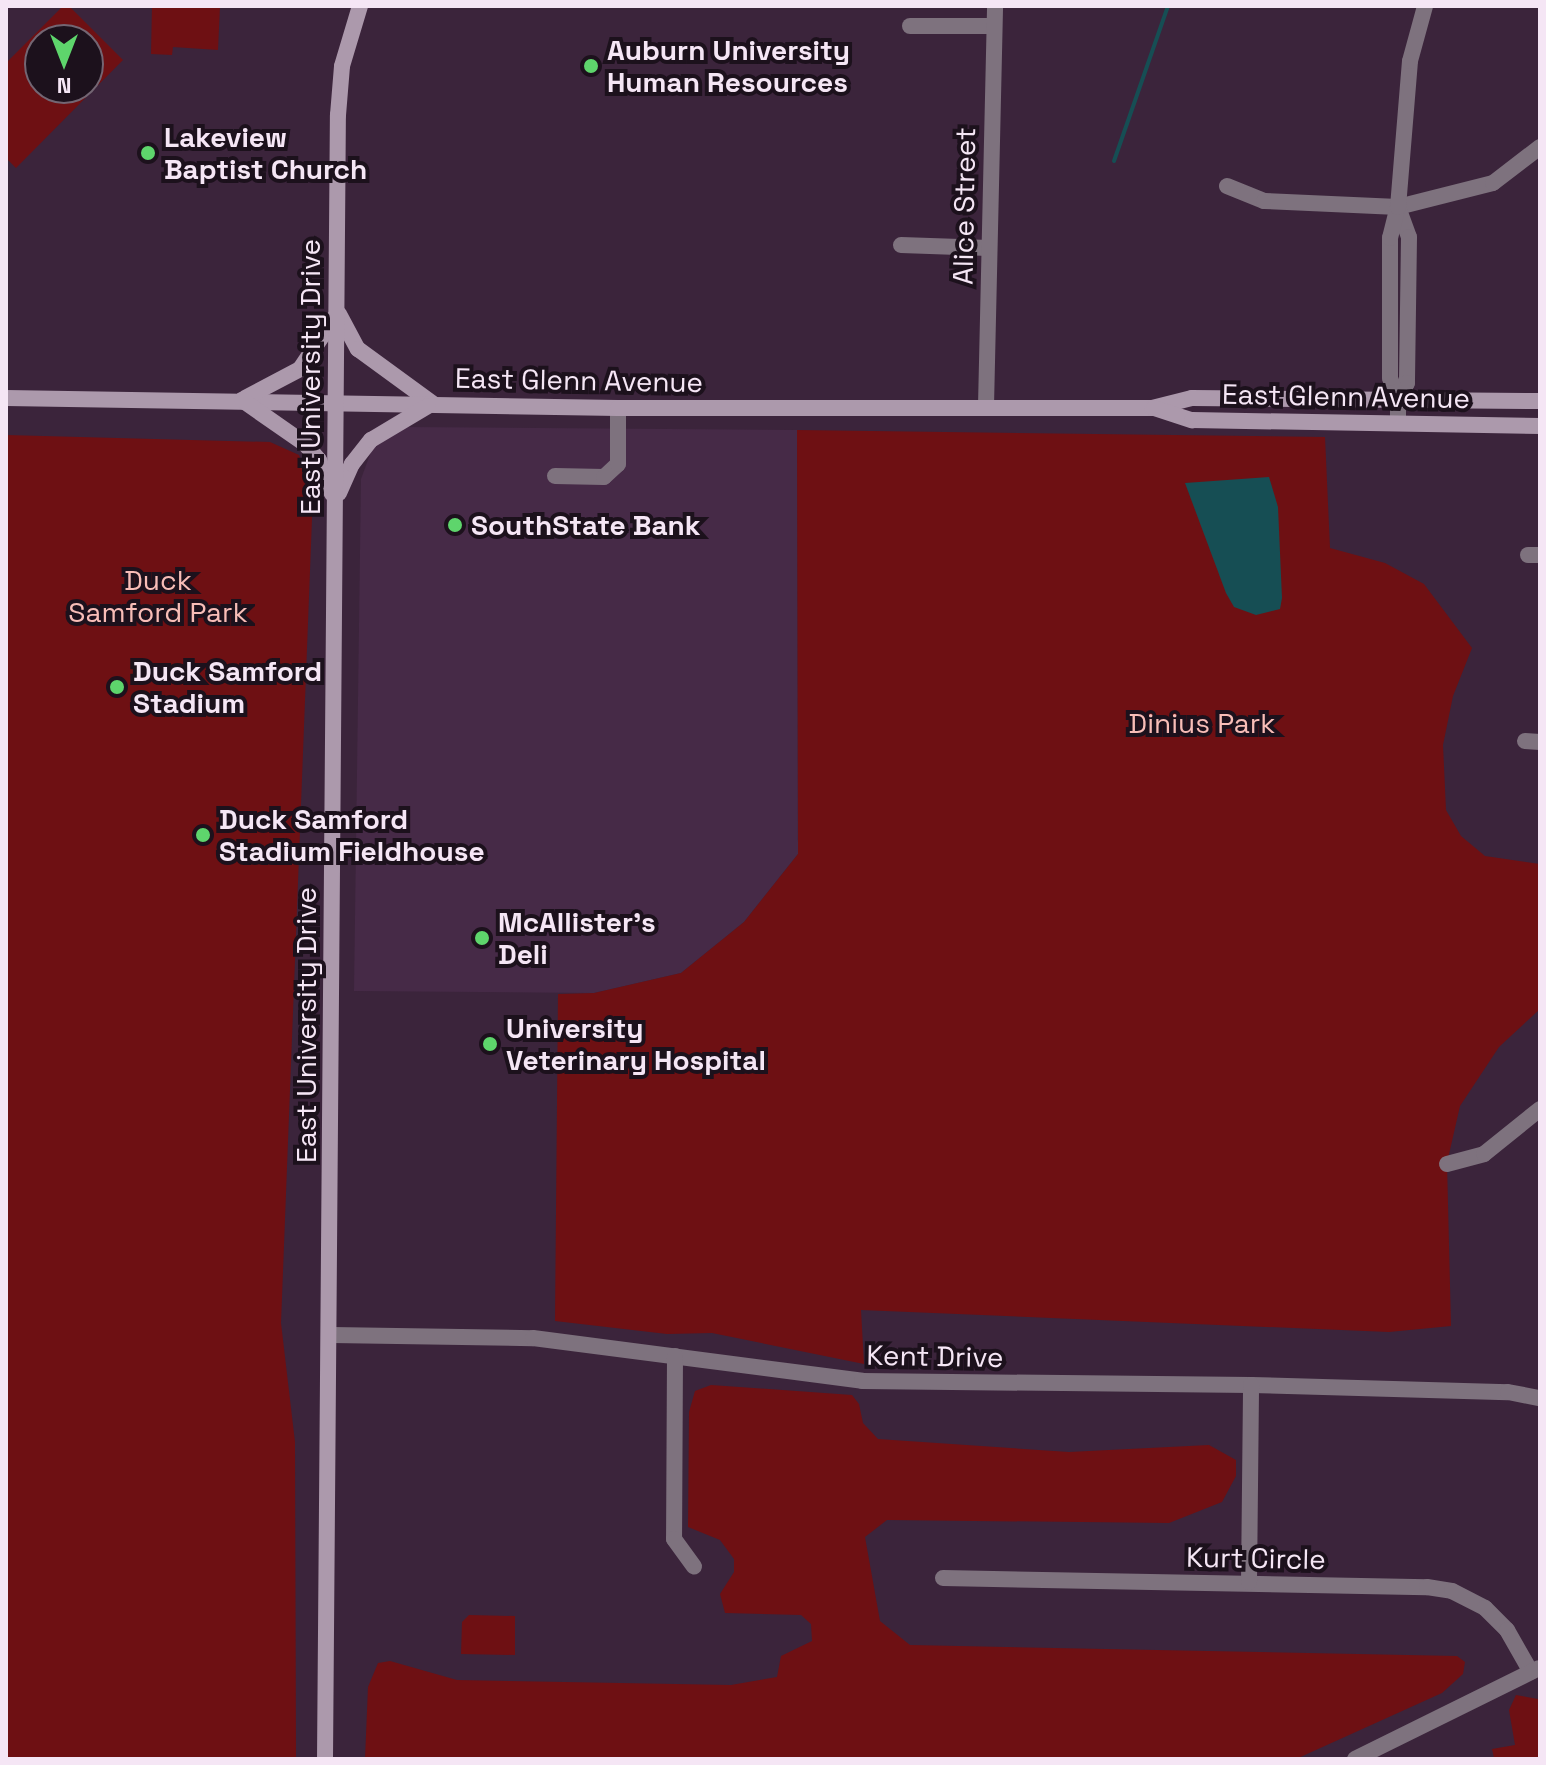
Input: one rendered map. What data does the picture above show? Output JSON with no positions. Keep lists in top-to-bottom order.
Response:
{
  "streets": {
    "main road": ["East University Drive", "East Glenn Avenue"],
    "street": ["Alice Street", "Kent Drive", "Kurt Circle"]
  },
  "crossings": [
    ["Alice Street", "East Glenn Avenue"],
    ["East University Drive", "East Glenn Avenue"],
    ["East University Drive", "Kent Drive"]
  ],
  "parks": ["Duck Samford Park", "Dinius Park"],
  "places": [
    "Auburn University Human Resources",
    "Lakeview Baptist Church",
    "SouthState Bank",
    "Duck Samford Stadium",
    "Duck Samford Stadium Fieldhouse",
    "McAllister's Deli",
    "University Veterinary Hospital"
  ],
  "north": "bottom"
}
